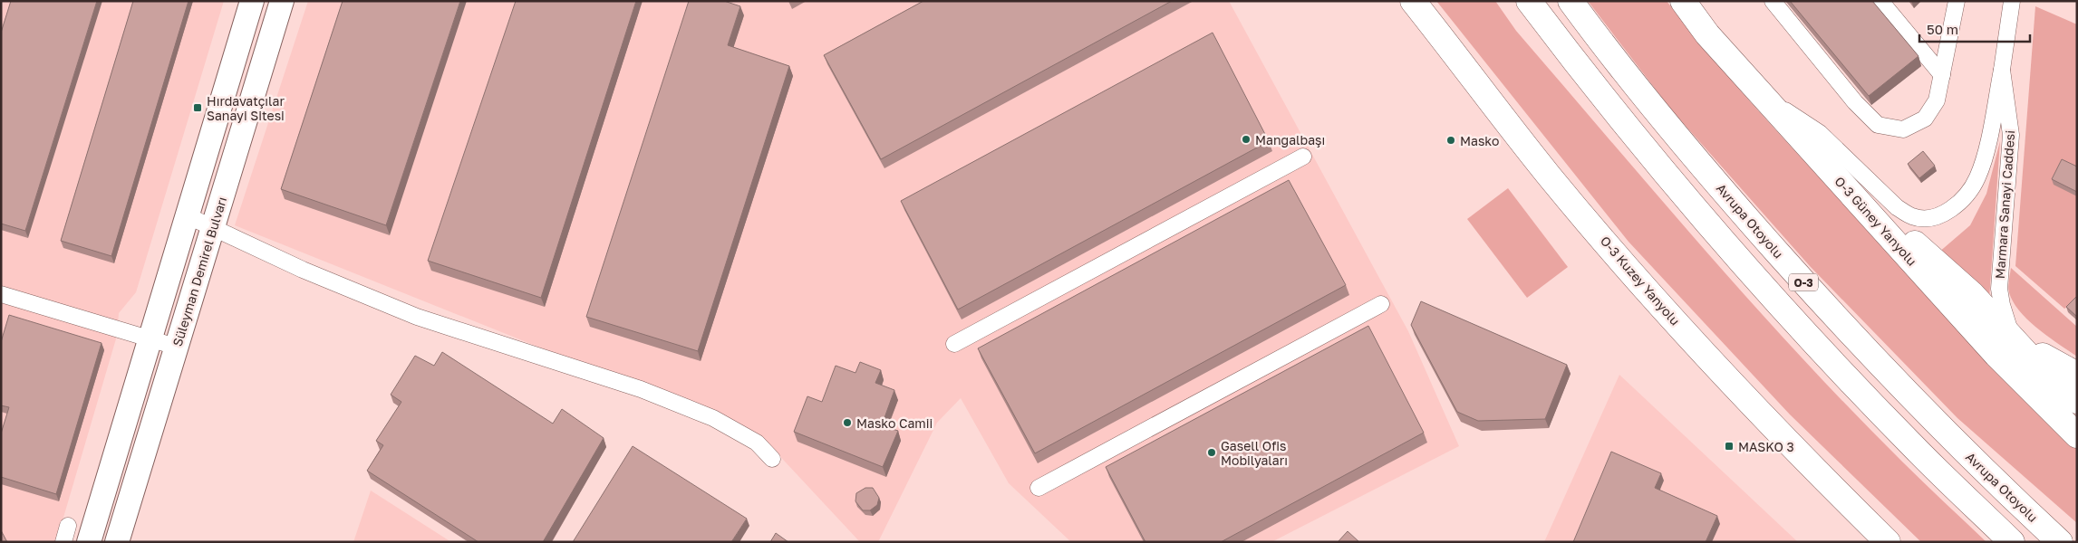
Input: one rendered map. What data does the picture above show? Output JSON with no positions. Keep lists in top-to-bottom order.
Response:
{
  "streets": {
    "main road": [
      "Avrupa Otoyolu",
      "O-3 Güney Yanyolu",
      "Süleyman Demirel Bulvarı",
      "O-3 Kuzey Yanyolu",
      "O-3"
    ],
    "street": ["Marmara Sanayi Caddesi"]
  },
  "crossings": [
    ["Marmara Sanayi Caddesi", "O-3 Güney Yanyolu"]
  ],
  "places": {
    "transit": ["Hırdavatçılar Sanayi Sitesi", "MASKO 3"],
    "other": [
      "Mangalbaşı",
      "Masko",
      "Masko Camii",
      "Gasell Ofis Mobilyaları"
    ]
  },
  "scale_bar": "50 m"
}
